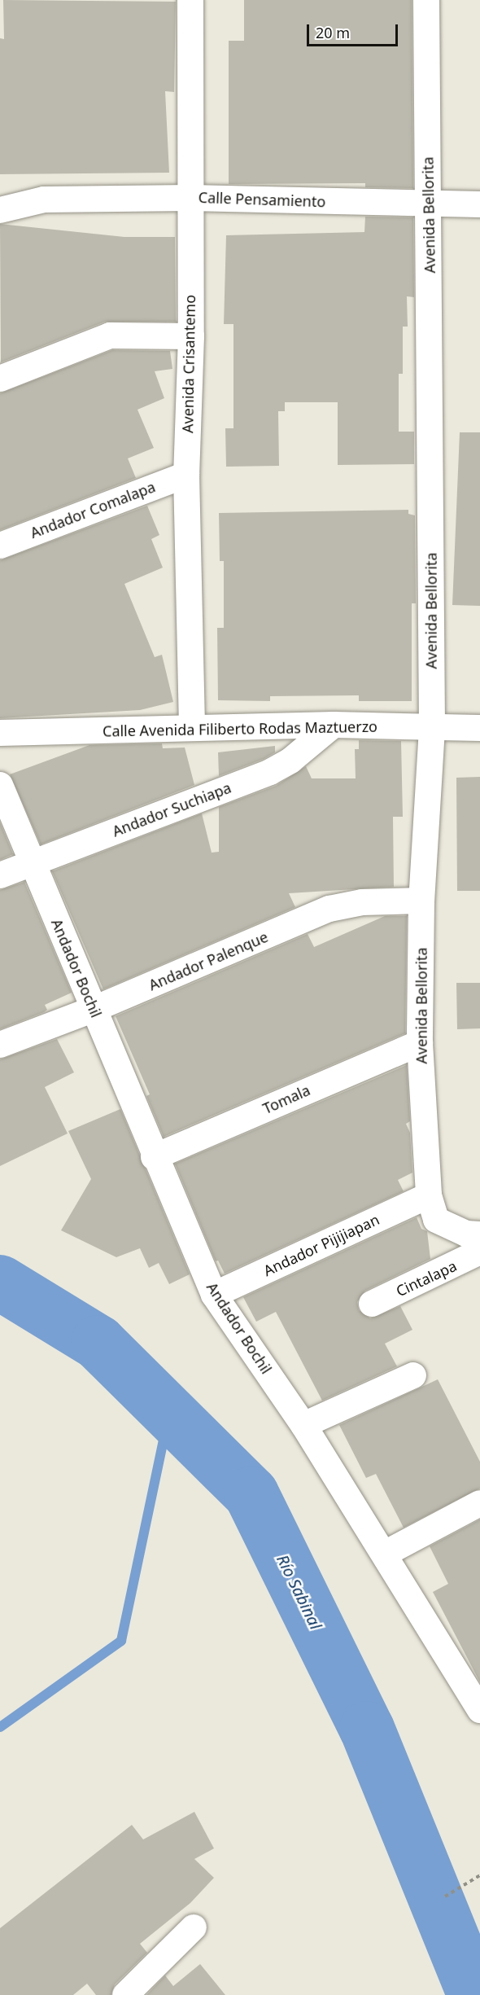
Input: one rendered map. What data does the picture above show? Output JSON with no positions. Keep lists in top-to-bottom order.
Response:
{
  "streets": {
    "street": [
      "Calle Pensamiento",
      "Avenida Bellorita",
      "Avenida Crisantemo",
      "Andador Comalapa",
      "Calle Avenida Filiberto Rodas Maztuerzo",
      "Andador Suchiapa",
      "Andador Palenque",
      "Andador Bochil",
      "Tomala",
      "Andador Pijijiapan",
      "Cintalapa"
    ]
  },
  "crossings": [
    ["Calle Pensamiento", "Avenida Bellorita"],
    ["Calle Pensamiento", "Avenida Crisantemo"],
    ["Avenida Bellorita", "Calle Avenida Filiberto Rodas Maztuerzo"],
    ["Avenida Bellorita", "Andador Palenque"],
    ["Avenida Bellorita", "Tomala"],
    ["Avenida Bellorita", "Andador Pijijiapan"],
    ["Avenida Crisantemo", "Andador Comalapa"],
    ["Avenida Crisantemo", "Calle Avenida Filiberto Rodas Maztuerzo"],
    ["Calle Avenida Filiberto Rodas Maztuerzo", "Andador Suchiapa"],
    ["Andador Suchiapa", "Andador Bochil"],
    ["Andador Palenque", "Andador Bochil"],
    ["Andador Bochil", "Tomala"],
    ["Andador Bochil", "Andador Pijijiapan"]
  ],
  "water": ["Río Sabinal"],
  "scale_bar": "20 m"
}
